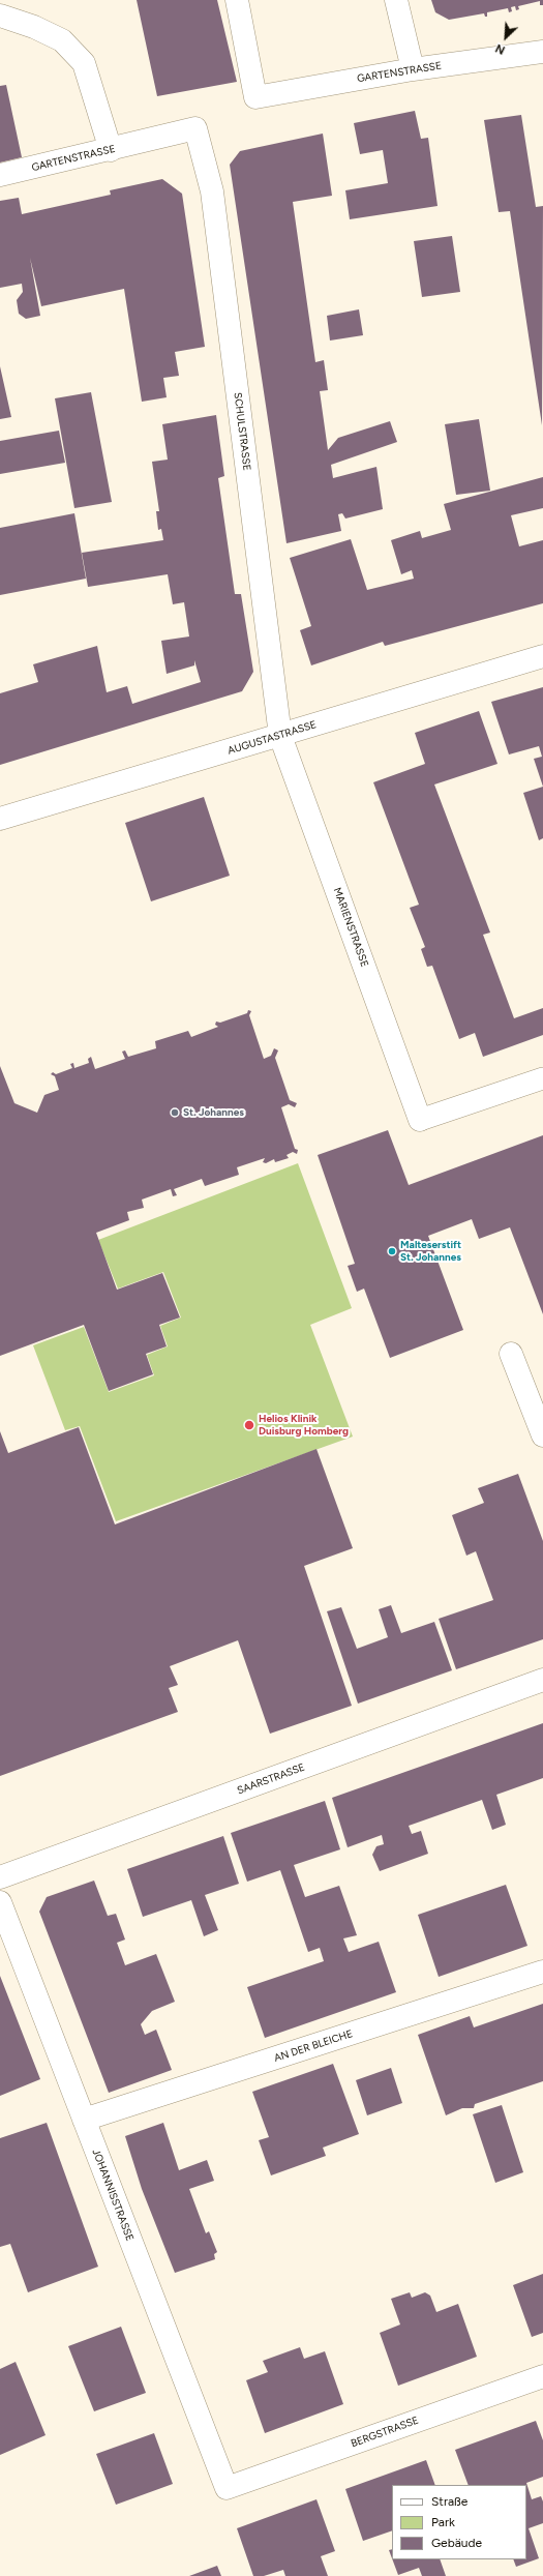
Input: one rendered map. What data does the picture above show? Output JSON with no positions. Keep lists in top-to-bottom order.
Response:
{
  "streets": {
    "street": [
      "GARTENSTRASSE",
      "SCHULSTRASSE",
      "AUGUSTASTRASSE",
      "MARIENSTRASSE",
      "SAARSTRASSE",
      "AN DER BLEICHE",
      "JOHANNISSTRASSE",
      "BERGSTRASSE"
    ]
  },
  "crossings": [
    ["GARTENSTRASSE", "SCHULSTRASSE"],
    ["SCHULSTRASSE", "AUGUSTASTRASSE"],
    ["SCHULSTRASSE", "MARIENSTRASSE"],
    ["AUGUSTASTRASSE", "MARIENSTRASSE"],
    ["AN DER BLEICHE", "JOHANNISSTRASSE"],
    ["JOHANNISSTRASSE", "BERGSTRASSE"]
  ],
  "places": ["St. Johannes", "Malteserstift St. Johannes", "Helios Klinik Duisburg Homberg"],
  "legend": ["Straße", "Park", "Gebäude"],
  "north": "bottom left"
}
